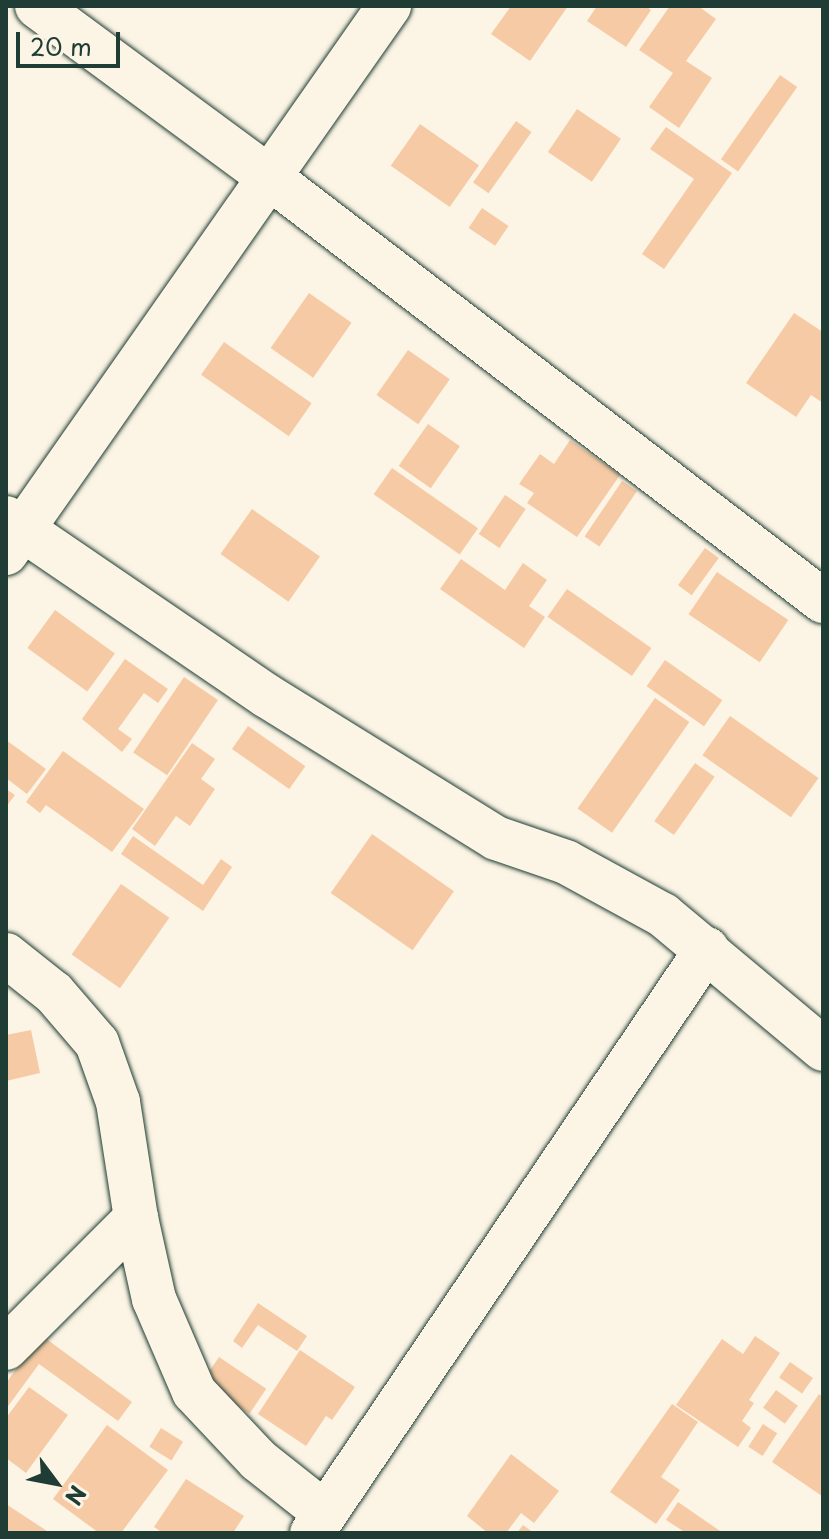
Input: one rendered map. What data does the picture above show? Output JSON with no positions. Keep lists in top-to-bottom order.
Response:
{
  "scale_bar": "20 m",
  "north": "bottom right"
}
